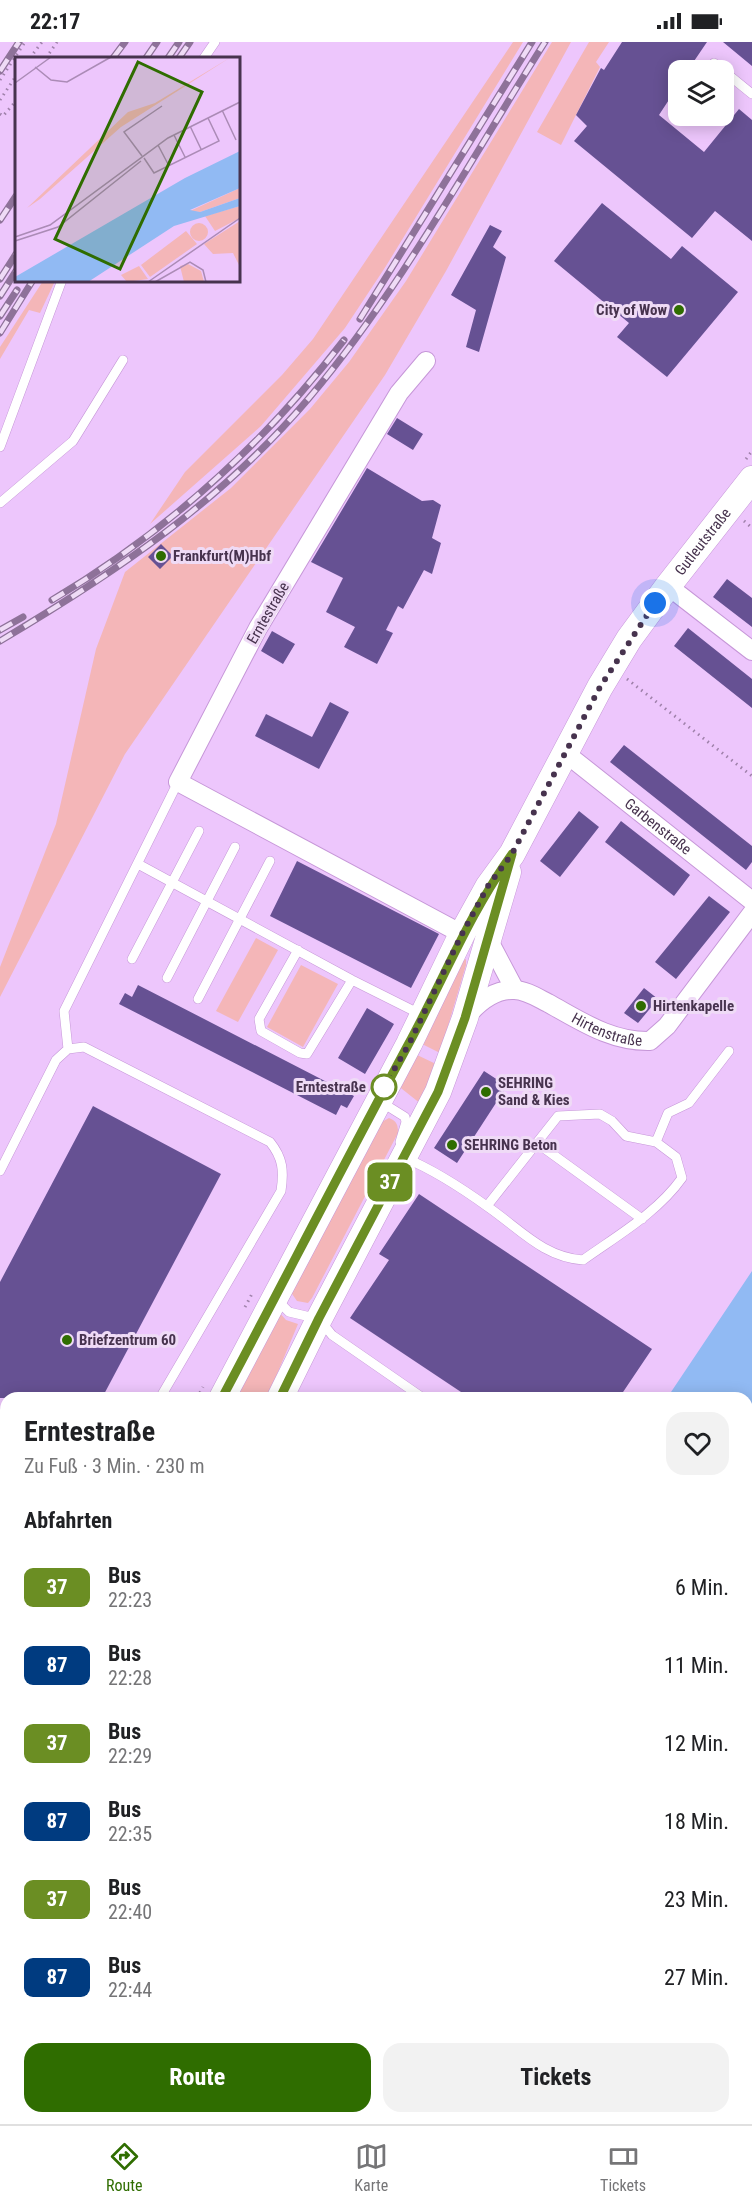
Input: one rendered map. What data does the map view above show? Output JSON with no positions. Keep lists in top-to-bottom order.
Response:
{
  "streets": {
    "main road": ["Gutleutstraße"],
    "street": ["Erntestraße", "Garbenstraße", "Hirtenstraße"]
  },
  "crossings": [
    ["Gutleutstraße", "Garbenstraße"]
  ],
  "places": [
    "City of Wow",
    "Frankfurt(M)Hbf",
    "Hirtenkapelle",
    "Erntestraße",
    "SEHRING Sand & Kies",
    "SEHRING Beton",
    "Briefzentrum 60"
  ],
  "lines": ["bus line 37"],
  "page": {
    "status": "22:17",
    "on_map": "37",
    "heading": [
      ["Erntestraße", "Zu Fuß · 3 Min. · 230 m"],
      "Abfahrten"
    ],
    "list": [
      {
        "mark": "37",
        "name": "Bus",
        "note": "22:23",
        "value": "6 Min."
      },
      {
        "mark": "87",
        "name": "Bus",
        "note": "22:28",
        "value": "11 Min."
      },
      {
        "mark": "37",
        "name": "Bus",
        "note": "22:29",
        "value": "12 Min."
      },
      {
        "mark": "87",
        "name": "Bus",
        "note": "22:35",
        "value": "18 Min."
      },
      {
        "mark": "37",
        "name": "Bus",
        "note": "22:40",
        "value": "23 Min."
      },
      {
        "mark": "87",
        "name": "Bus",
        "note": "22:44",
        "value": "27 Min."
      }
    ],
    "buttons": ["Route", "Tickets"],
    "tabs": ["Route", "Karte", "Tickets"]
  }
}
